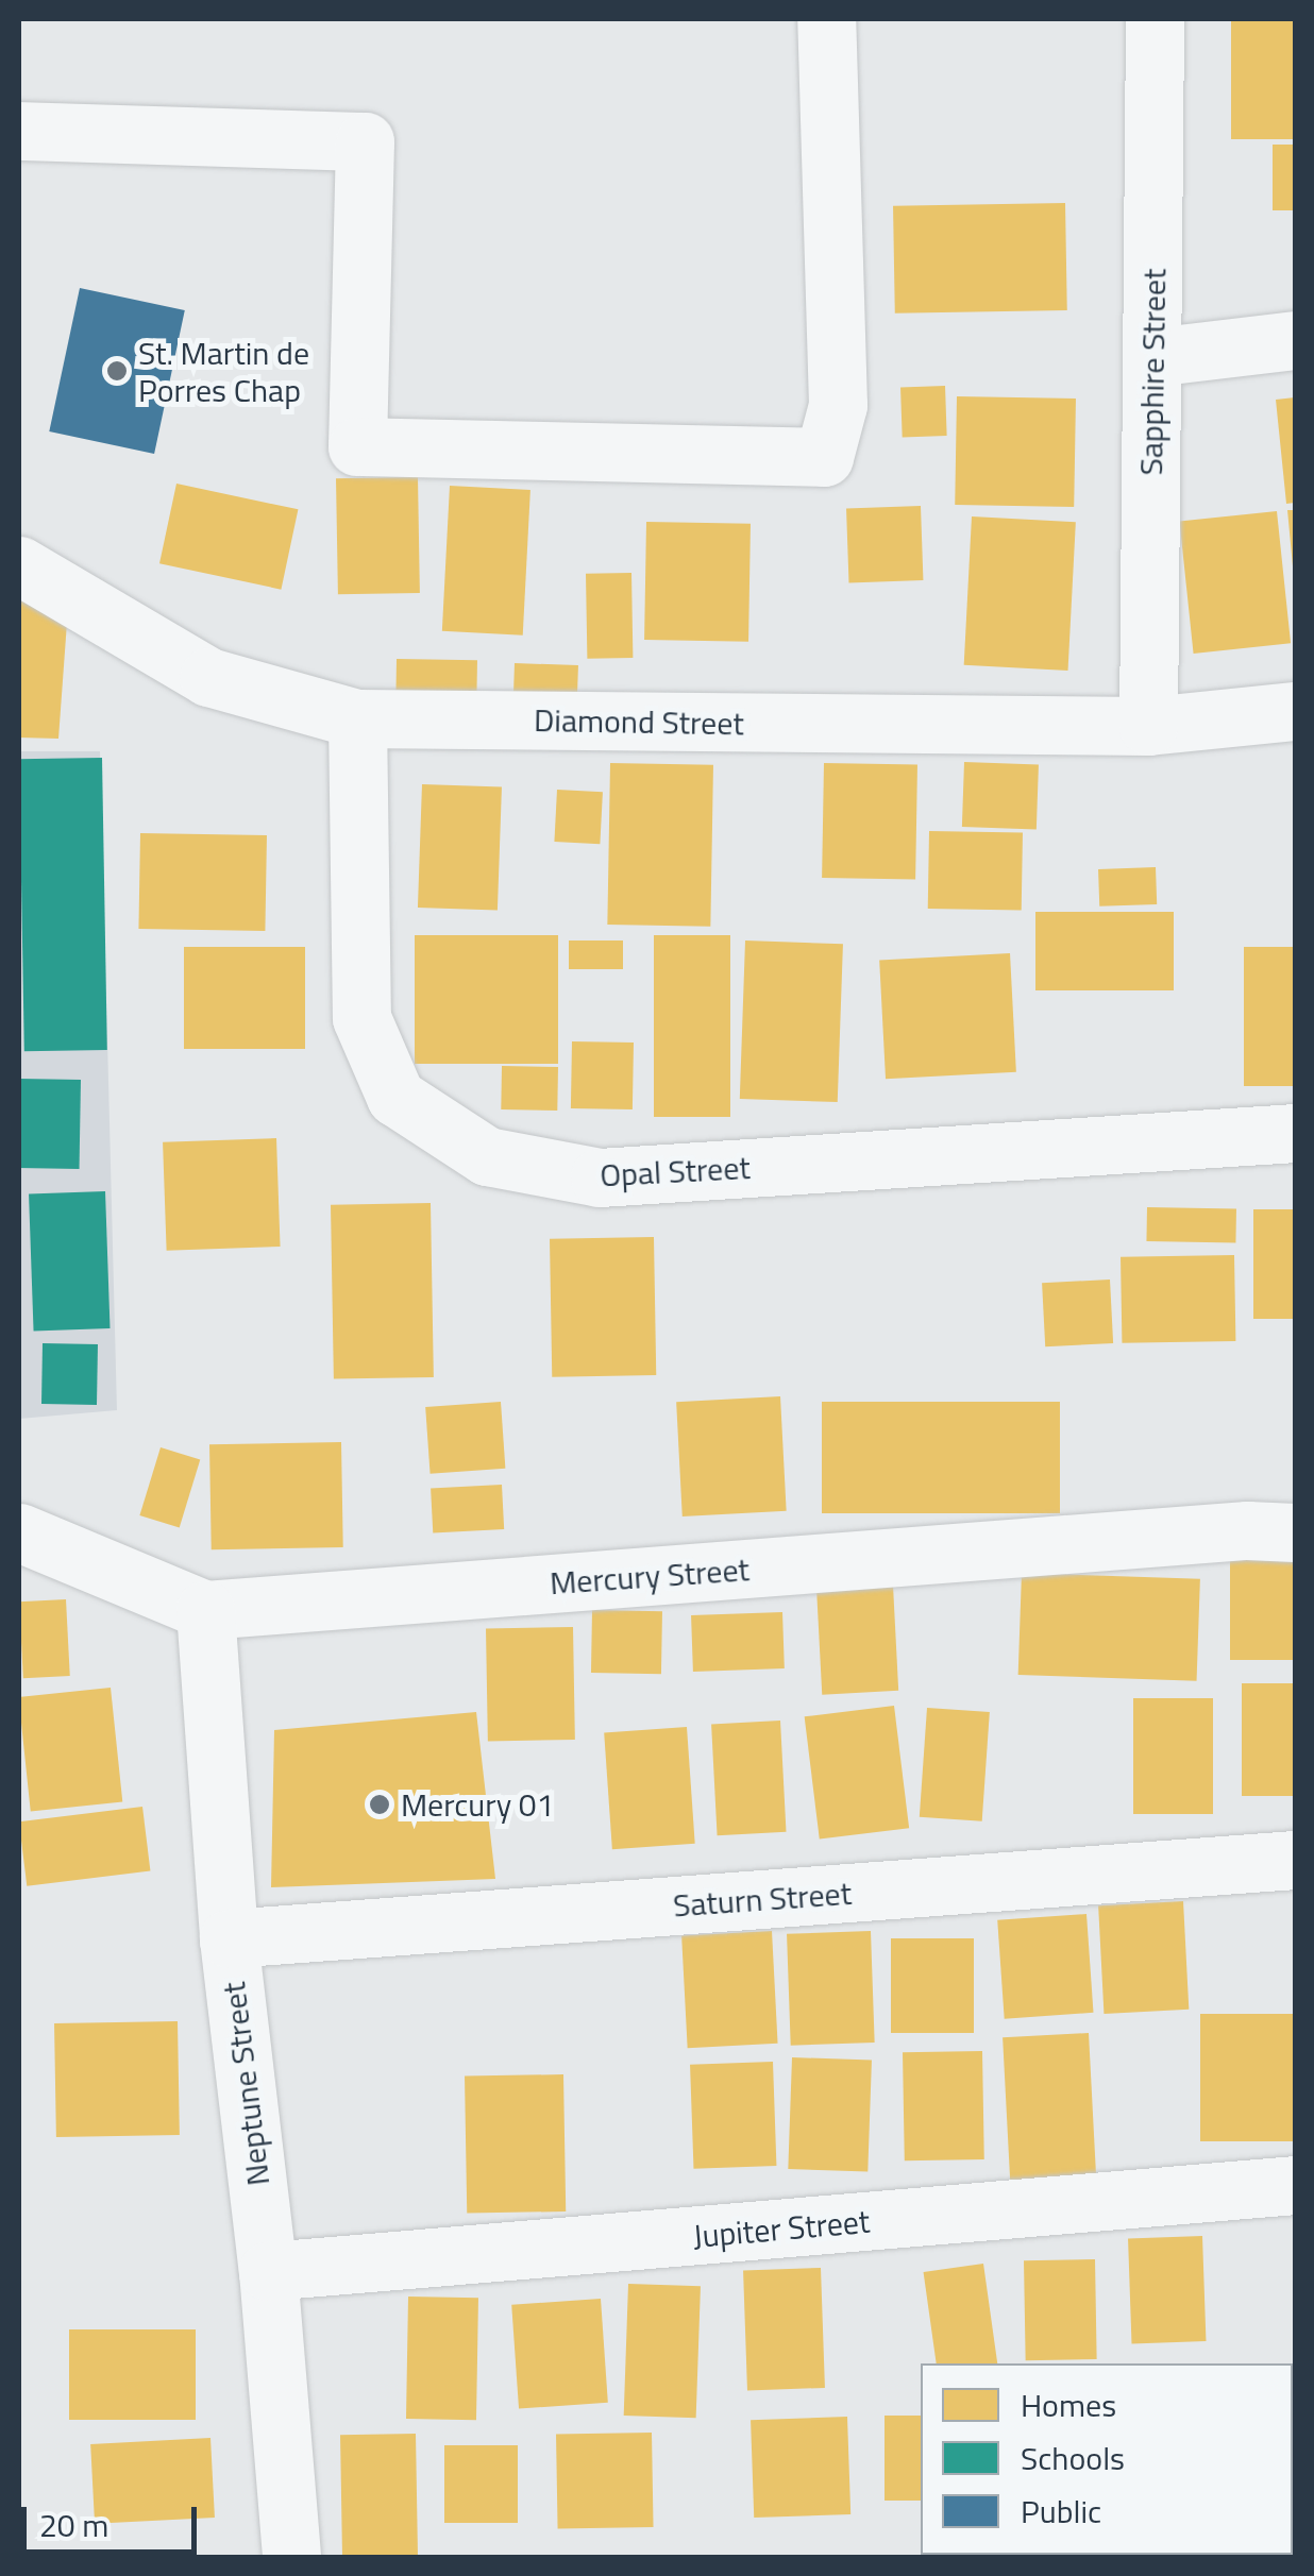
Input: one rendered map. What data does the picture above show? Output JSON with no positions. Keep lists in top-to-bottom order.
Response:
{
  "streets": {
    "street": [
      "Sapphire Street",
      "Diamond Street",
      "Opal Street",
      "Mercury Street",
      "Saturn Street",
      "Neptune Street",
      "Jupiter Street"
    ]
  },
  "crossings": [
    ["Sapphire Street", "Diamond Street"],
    ["Diamond Street", "Opal Street"],
    ["Mercury Street", "Neptune Street"],
    ["Saturn Street", "Neptune Street"],
    ["Neptune Street", "Jupiter Street"]
  ],
  "places": ["St. Martin de Porres Chap", "Mercury 01"],
  "legend": ["Homes", "Schools", "Public"],
  "scale_bar": "20 m"
}
